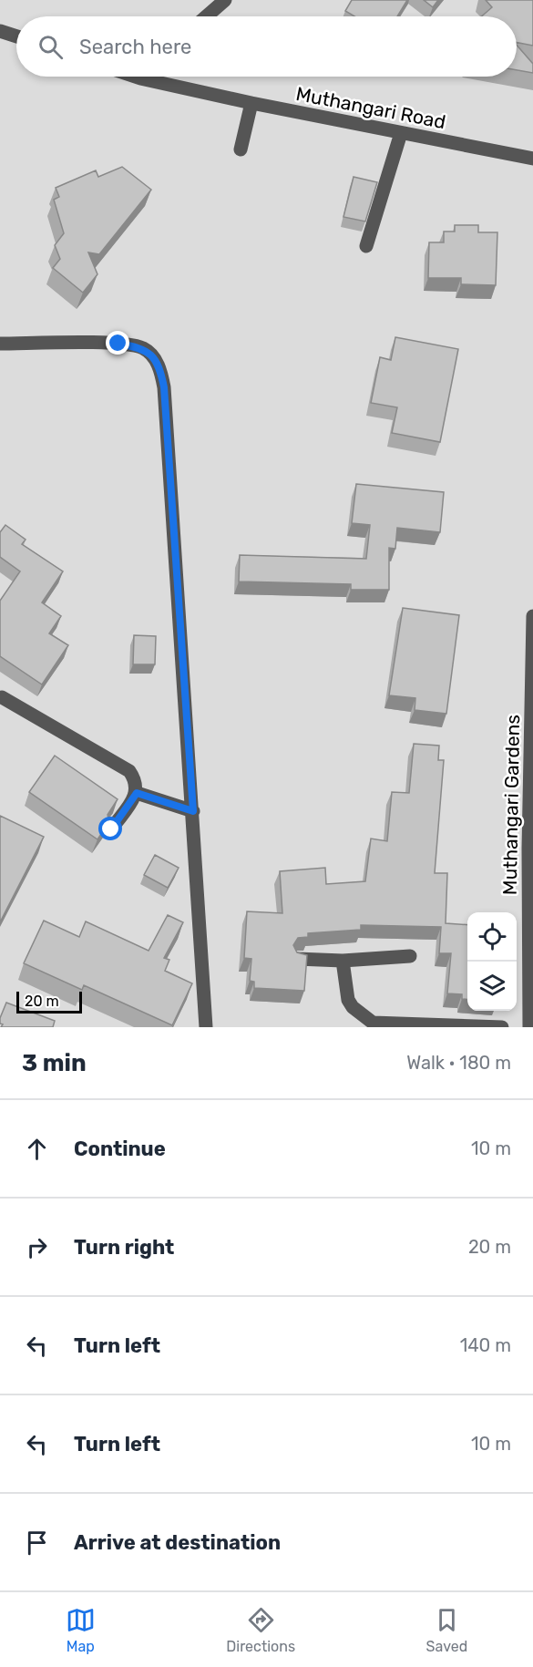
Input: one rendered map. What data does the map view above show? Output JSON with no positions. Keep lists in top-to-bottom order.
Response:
{
  "streets": {
    "street": ["Muthangari Road", "Muthangari Gardens"]
  },
  "scale_bar": "20 m",
  "page": {
    "search": "Search here",
    "scale": "20 m",
    "heading": ["3 min", "Walk · 180 m"],
    "list": [
      ["Continue", "10 m"],
      ["Turn right", "20 m"],
      ["Turn left", "140 m"],
      ["Turn left", "10 m"],
      "Arrive at destination"
    ],
    "nav": ["Map", "Directions", "Saved"]
  }
}
